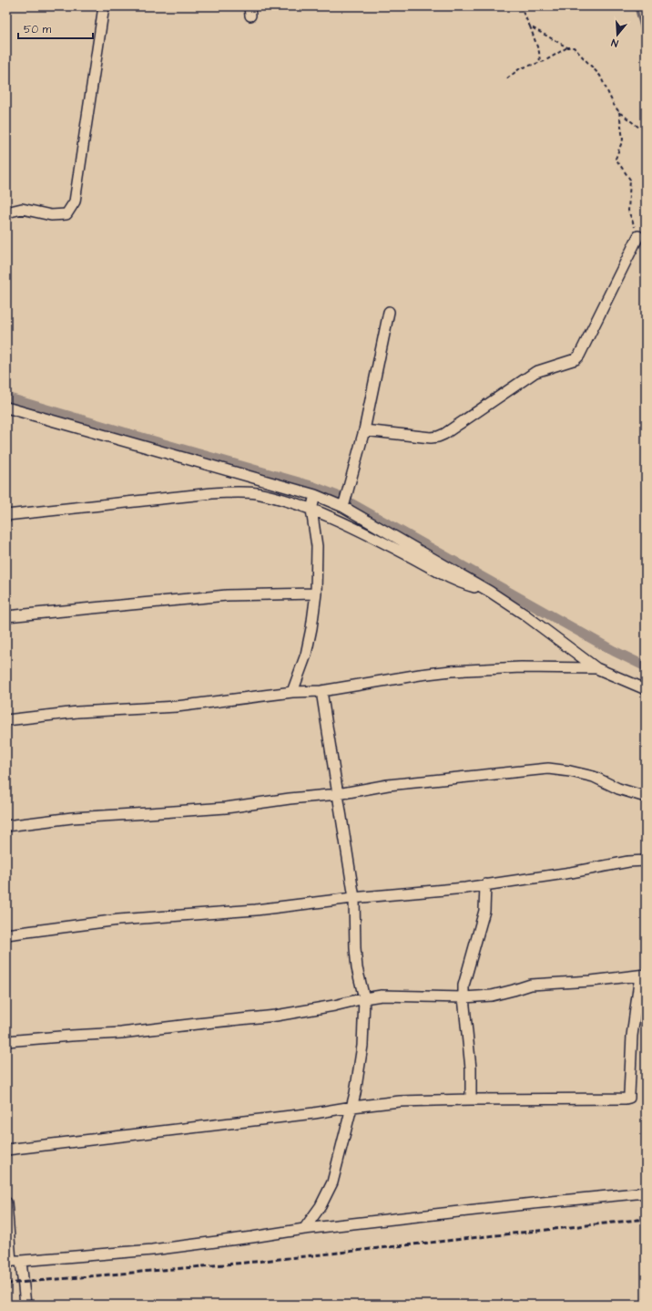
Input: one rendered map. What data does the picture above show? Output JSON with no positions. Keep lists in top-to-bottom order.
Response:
{
  "scale_bar": "50 m",
  "north": "bottom"
}
